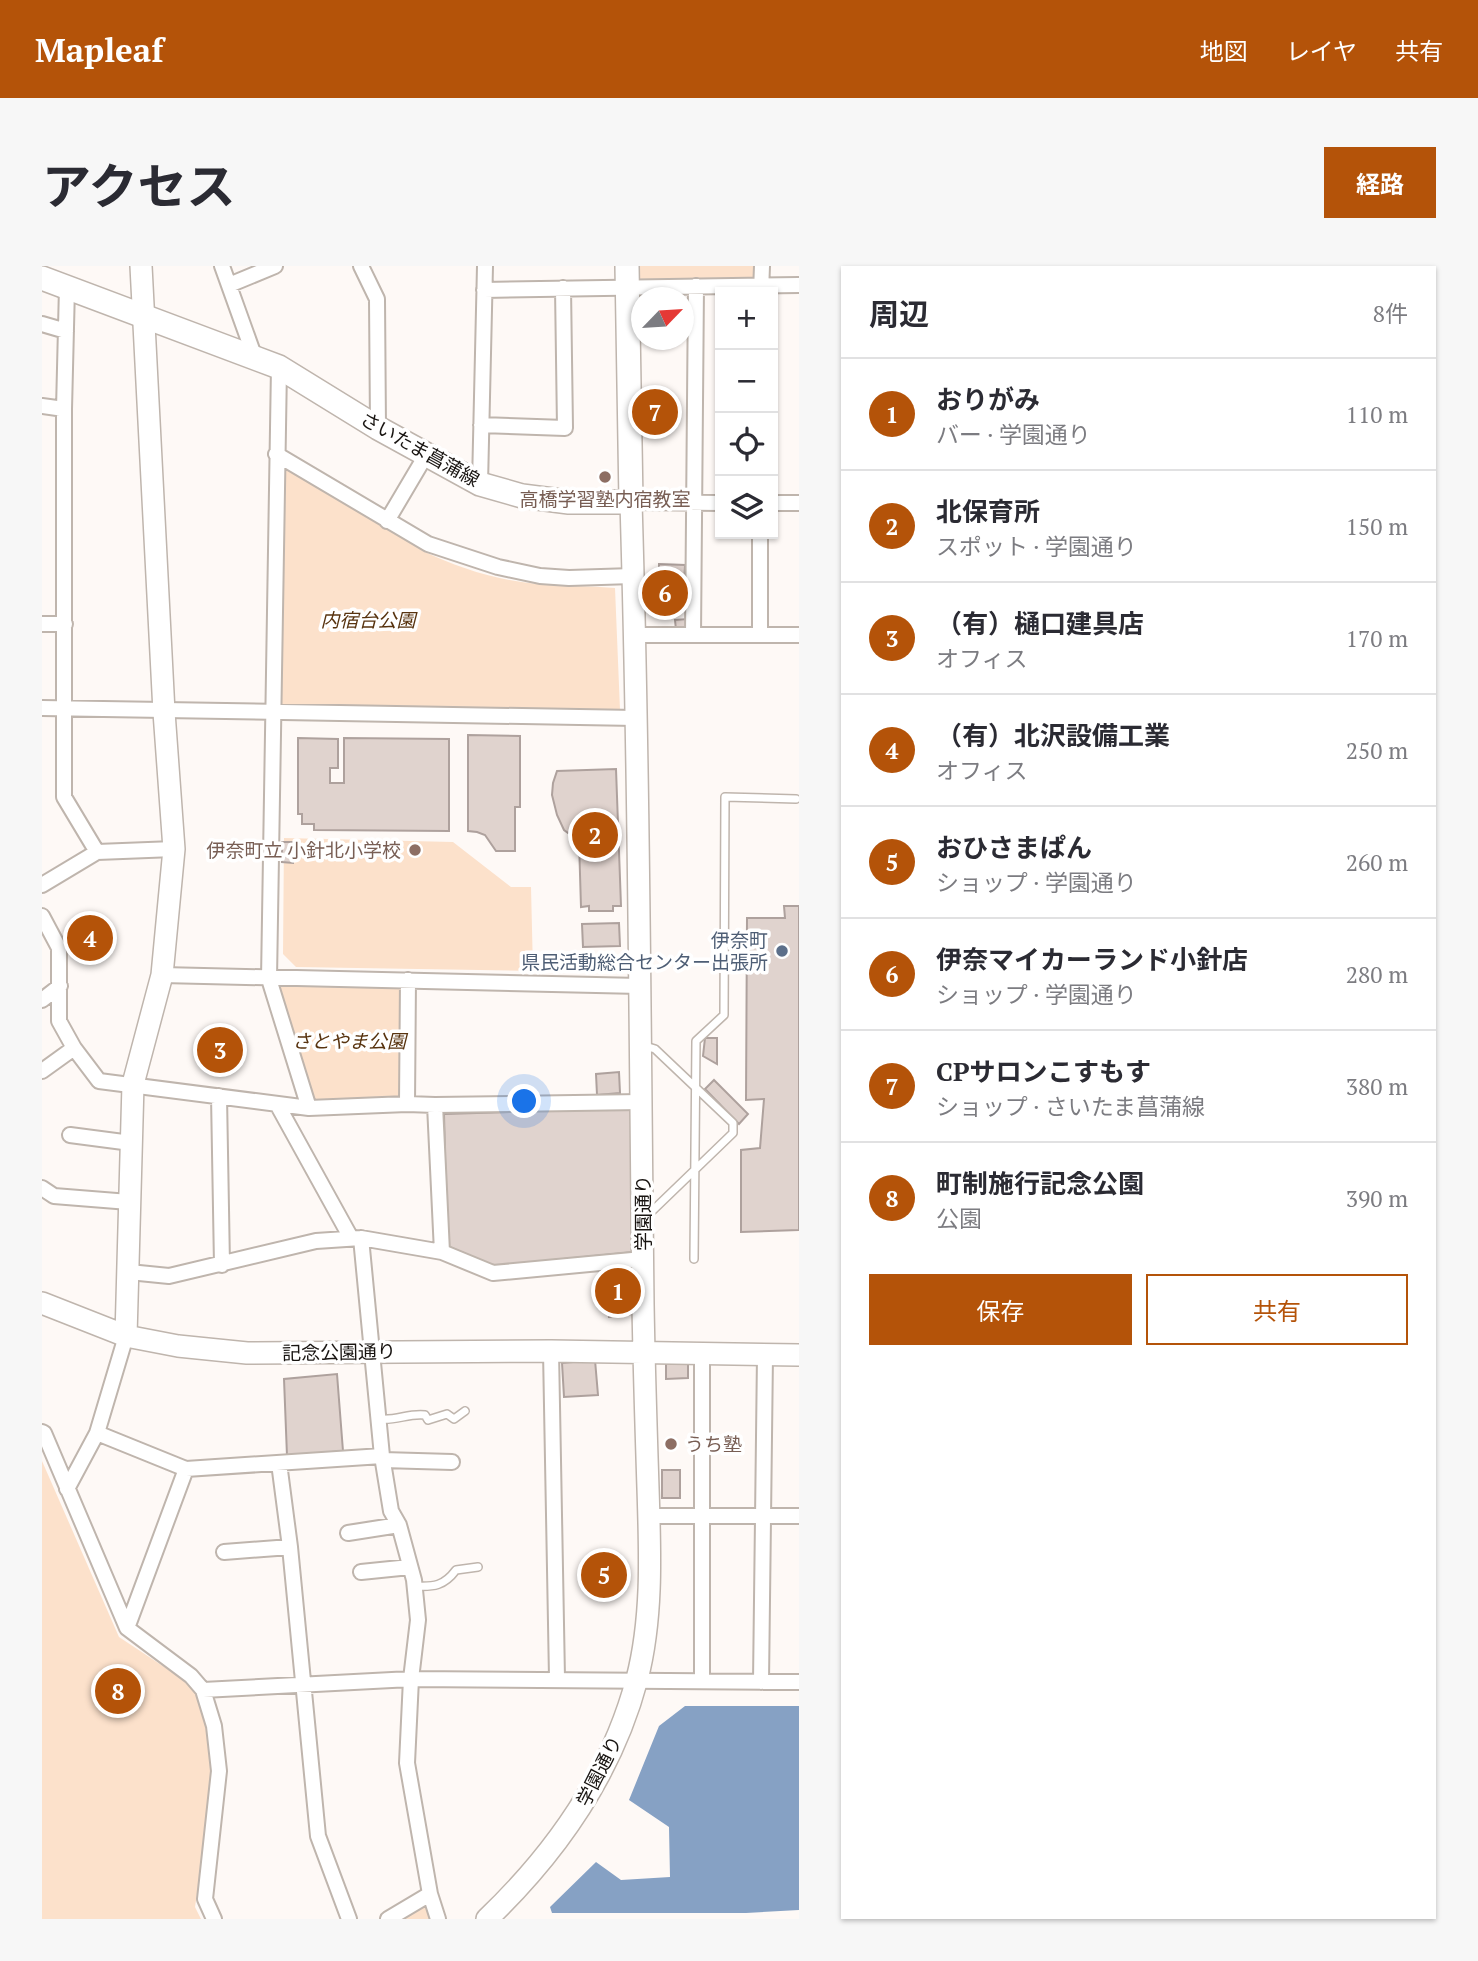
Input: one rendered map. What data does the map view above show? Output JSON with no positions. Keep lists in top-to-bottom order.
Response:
{
  "streets": {
    "main road": ["さいたま菖蒲線"],
    "street": ["学園通り", "記念公園通り"]
  },
  "crossings": [
    ["さいたま菖蒲線", "学園通り"],
    ["学園通り", "記念公園通り"]
  ],
  "parks": ["内宿台公園", "さとやま公園"],
  "places": [
    "高橋学習塾内宿教室",
    "伊奈町立 小針北小学校",
    "伊奈町 県民活動総合センター出張所",
    "うち塾"
  ],
  "north": "top right",
  "page": {
    "header": "Mapleaf",
    "nav": ["地図", "レイヤ", "共有"],
    "title": "アクセス",
    "buttons": [
      "経路",
      ["保存", "共有"]
    ],
    "heading": ["周辺", "8件"],
    "map_buttons": ["+", "−"],
    "list": [
      {
        "mark": "1",
        "name": "おりがみ",
        "note": "バー · 学園通り",
        "value": "110 m"
      },
      {
        "mark": "2",
        "name": "北保育所",
        "note": "スポット · 学園通り",
        "value": "150 m"
      },
      {
        "mark": "3",
        "name": "（有）樋口建具店",
        "note": "オフィス",
        "value": "170 m"
      },
      {
        "mark": "4",
        "name": "（有）北沢設備工業",
        "note": "オフィス",
        "value": "250 m"
      },
      {
        "mark": "5",
        "name": "おひさまぱん",
        "note": "ショップ · 学園通り",
        "value": "260 m"
      },
      {
        "mark": "6",
        "name": "伊奈マイカーランド小針店",
        "note": "ショップ · 学園通り",
        "value": "280 m"
      },
      {
        "mark": "7",
        "name": "CPサロンこすもす",
        "note": "ショップ · さいたま菖蒲線",
        "value": "380 m"
      },
      {
        "mark": "8",
        "name": "町制施行記念公園",
        "note": "公園",
        "value": "390 m"
      }
    ],
    "pins": [
      "7",
      "6",
      "2",
      "4",
      "3",
      "1",
      "5",
      "8"
    ]
  }
}
